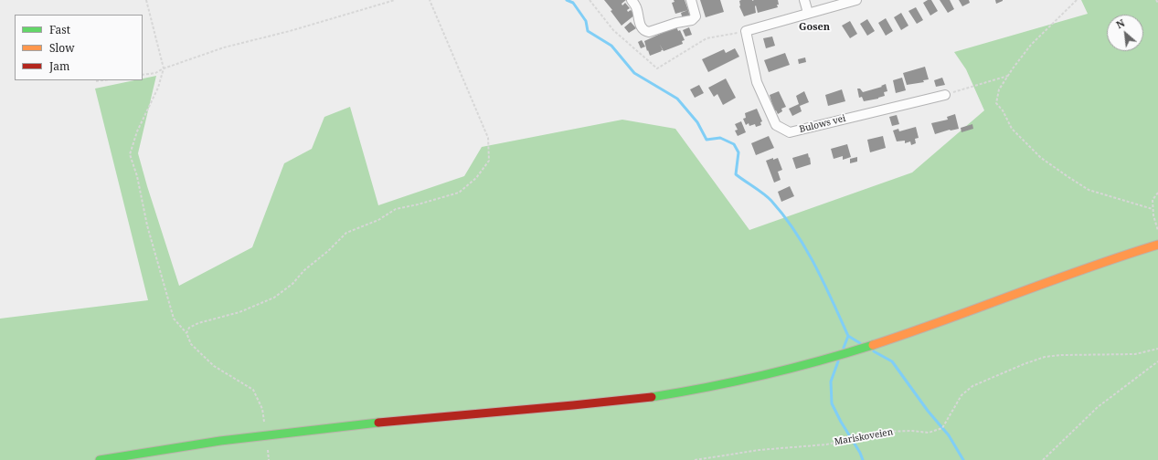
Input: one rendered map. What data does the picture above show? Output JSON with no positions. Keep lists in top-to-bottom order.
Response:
{
  "streets": {
    "street": ["Bulows vei"],
    "path": ["Mariskoveien"]
  },
  "districts": ["Gosen"],
  "legend": ["Fast", "Slow", "Jam"],
  "north": "top left"
}
